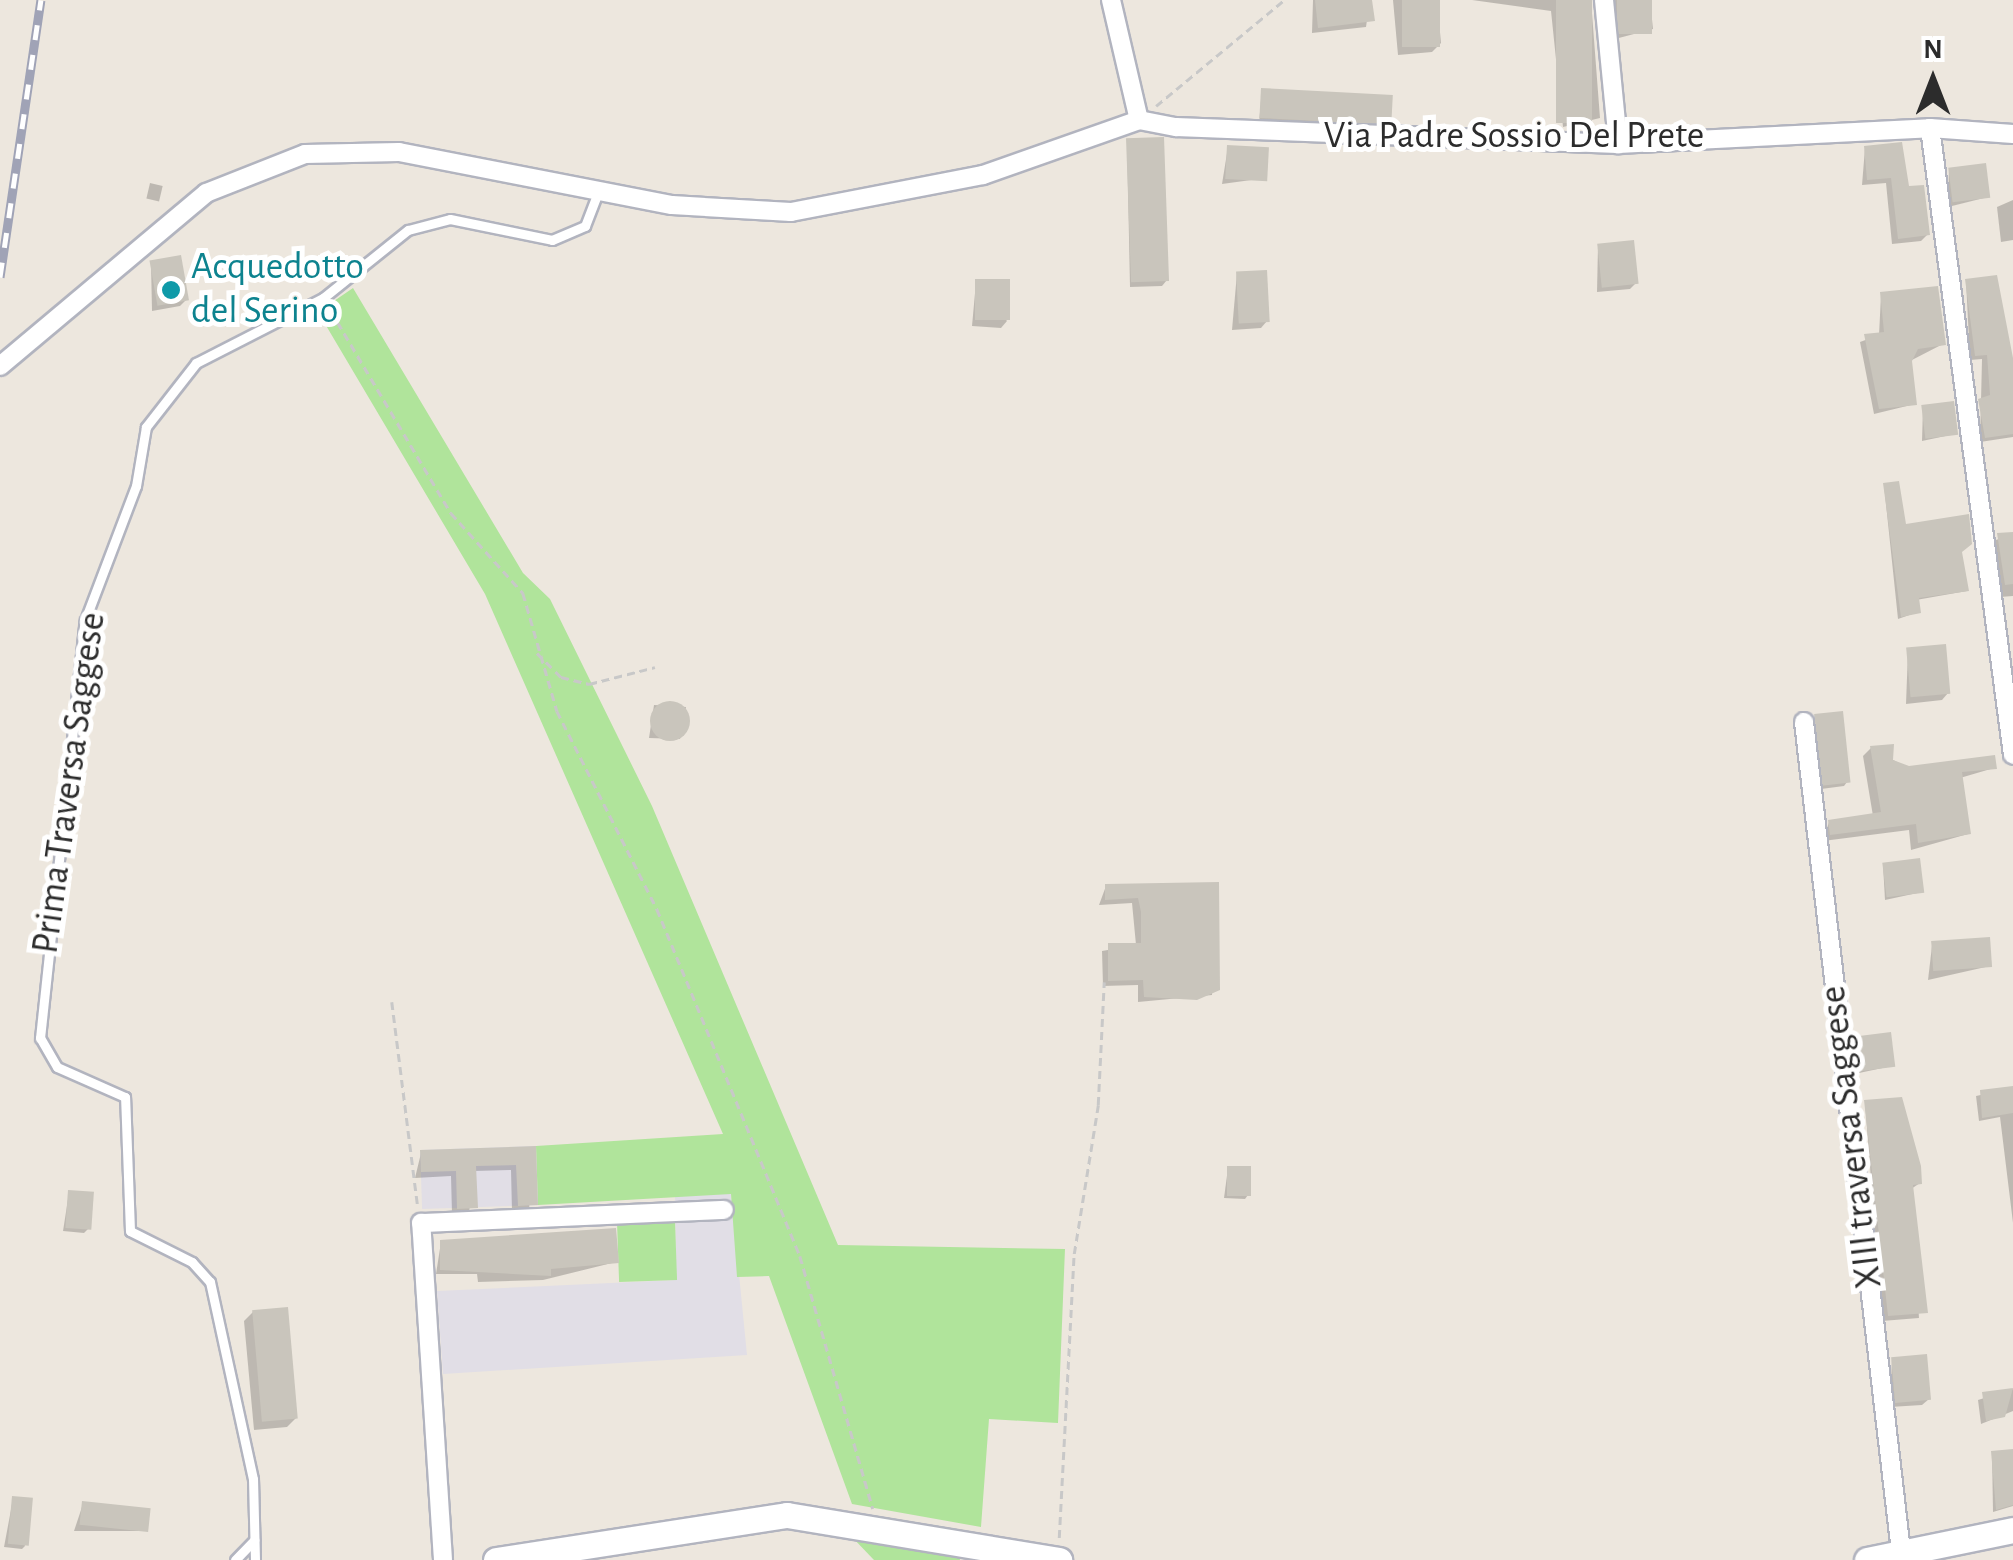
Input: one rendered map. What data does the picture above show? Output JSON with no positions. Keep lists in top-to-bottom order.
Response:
{
  "streets": {
    "street": ["Via Padre Sossio Del Prete", "XIII traversa Saggese"],
    "lane": ["Prima Traversa Saggese"]
  },
  "places": ["Acquedotto del Serino"],
  "north": "top"
}
